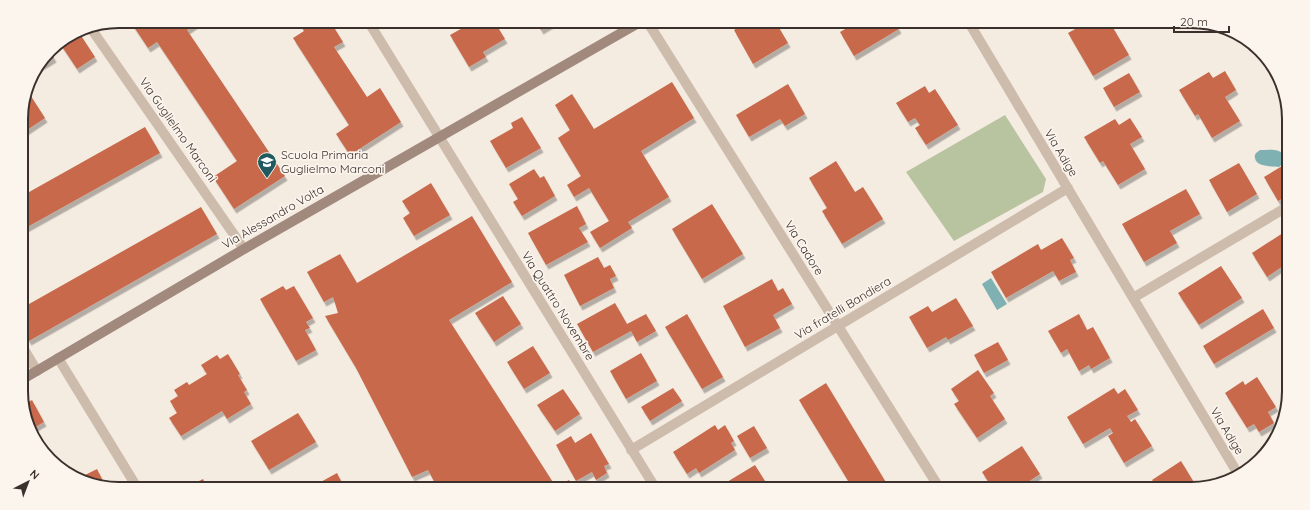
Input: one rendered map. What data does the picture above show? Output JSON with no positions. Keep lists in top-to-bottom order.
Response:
{
  "streets": {
    "street": [
      "Via Guglielmo Marconi",
      "Via Adige",
      "Via Alessandro Volta",
      "Via Cadore",
      "Via Quattro Novembre",
      "Via fratelli Bandiera"
    ]
  },
  "crossings": [
    ["Via Guglielmo Marconi", "Via Alessandro Volta"],
    ["Via Adige", "Via fratelli Bandiera"],
    ["Via Alessandro Volta", "Via Quattro Novembre"],
    ["Via Cadore", "Via fratelli Bandiera"],
    ["Via Quattro Novembre", "Via fratelli Bandiera"]
  ],
  "places": {
    "school or university": ["Scuola Primaria Guglielmo Marconi"]
  },
  "scale_bar": "20 m",
  "north": "top right"
}
